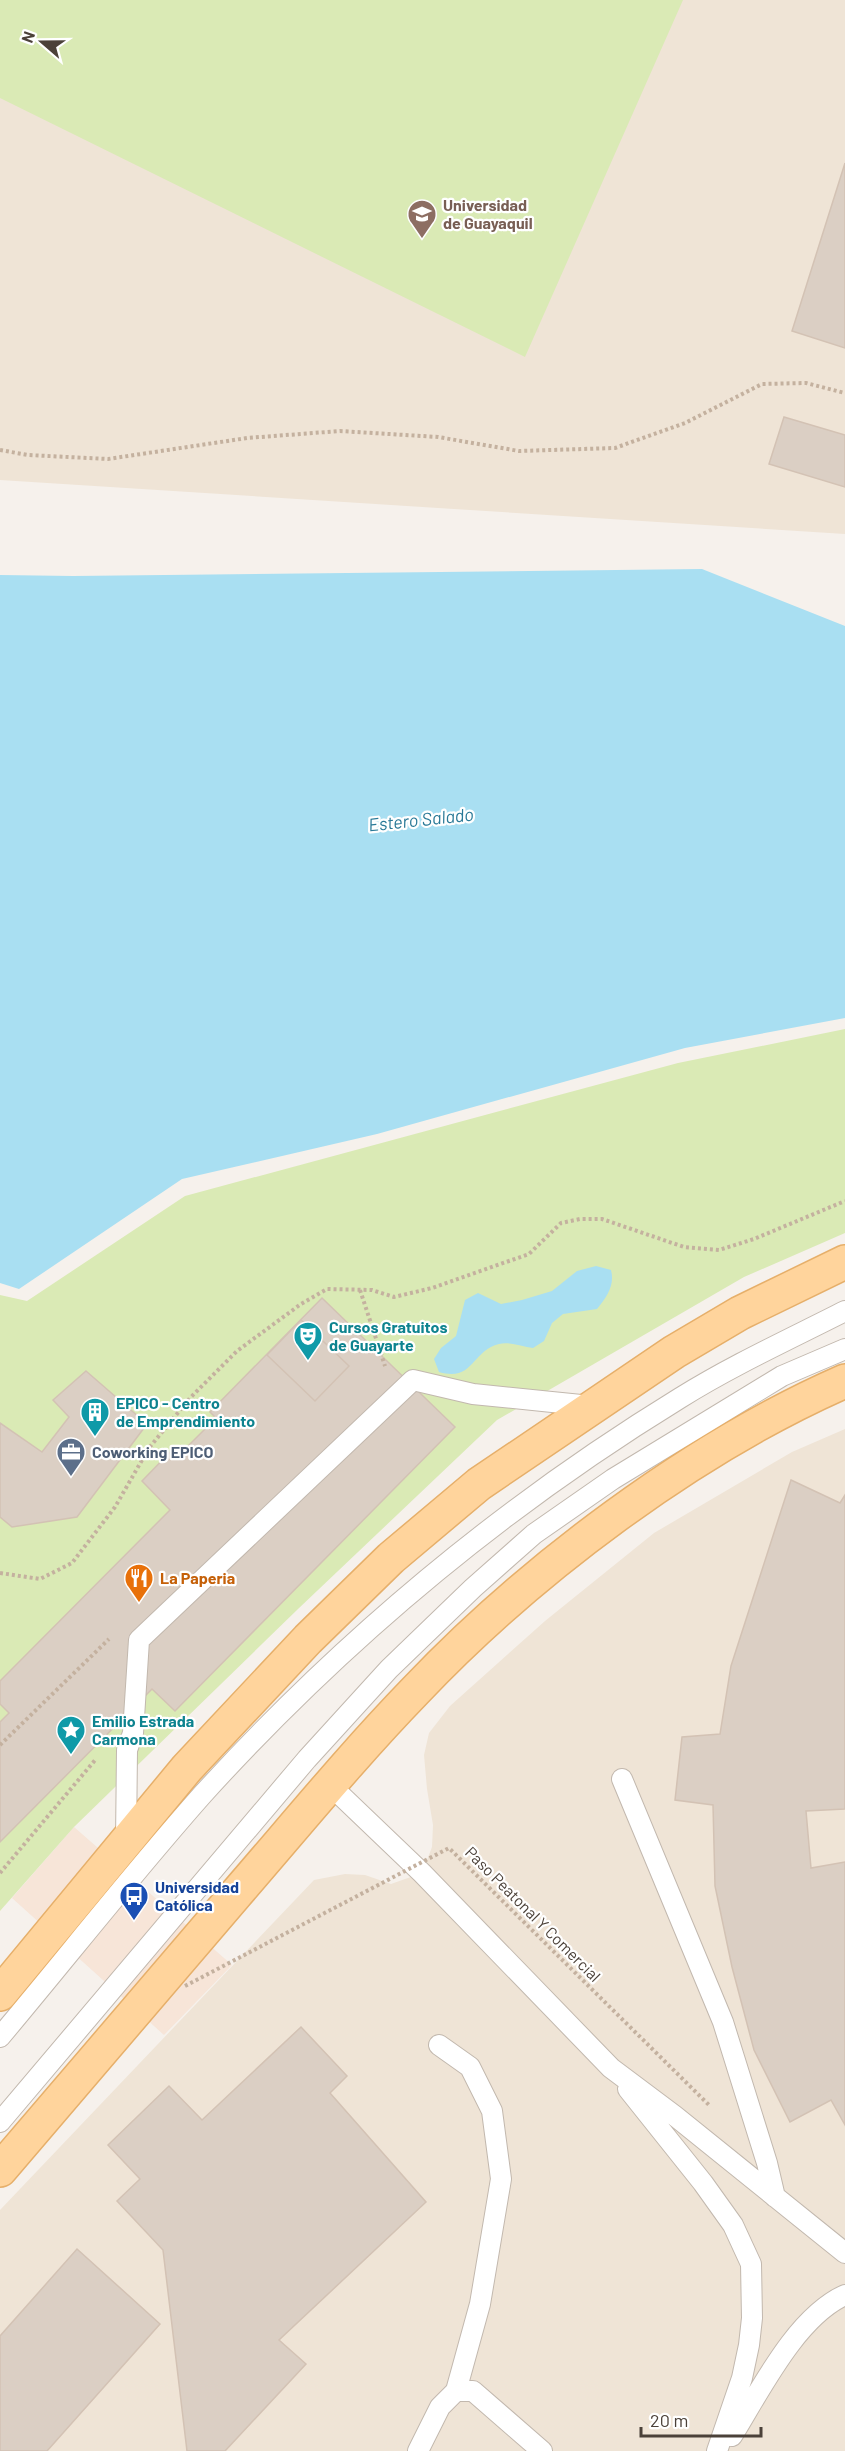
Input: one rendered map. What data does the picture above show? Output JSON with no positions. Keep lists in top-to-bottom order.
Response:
{
  "streets": {
    "path": ["Paso Peatonal Y Comercial"]
  },
  "water": ["Estero Salado"],
  "places": {
    "school or university": ["Universidad de Guayaquil"],
    "theatre": ["Cursos Gratuitos de Guayarte"],
    "building": ["EPICO - Centro de Emprendimiento"],
    "office": ["Coworking EPICO"],
    "restaurant": ["La Paperia"],
    "place": ["Emilio Estrada Carmona"],
    "bus stop": ["Universidad Católica"]
  },
  "scale_bar": "20 m",
  "north": "left"
}
